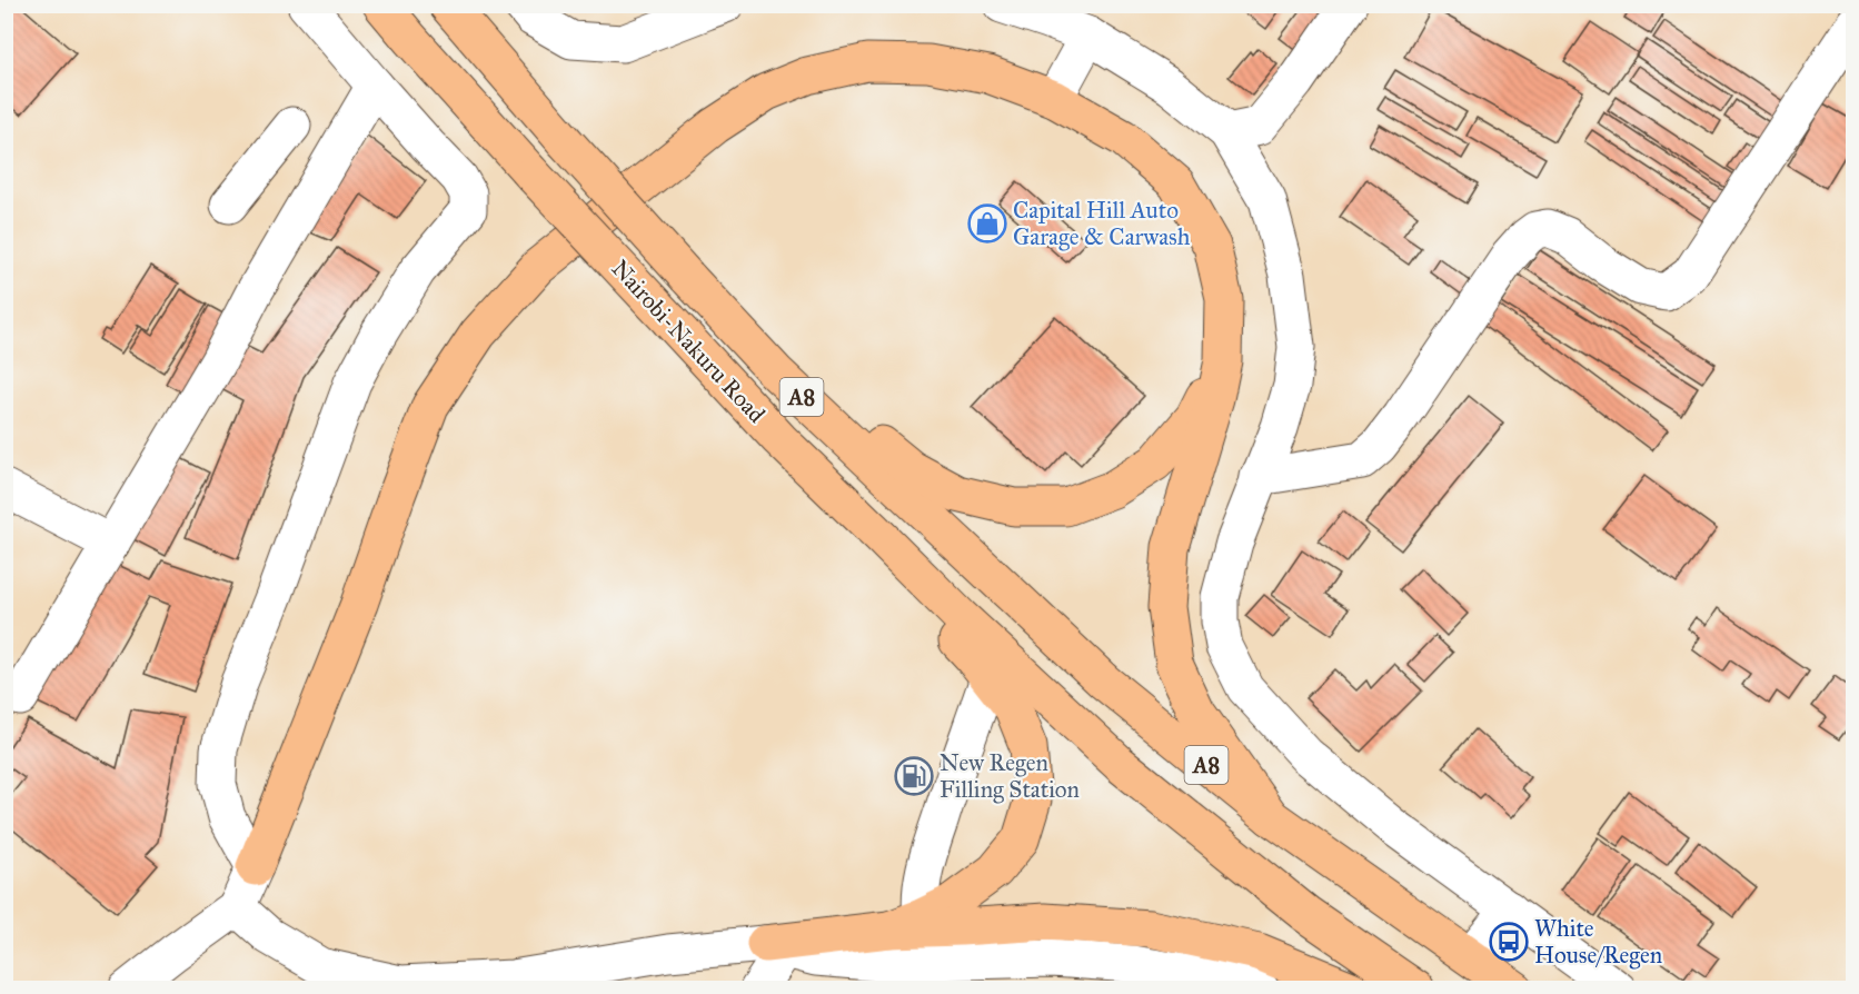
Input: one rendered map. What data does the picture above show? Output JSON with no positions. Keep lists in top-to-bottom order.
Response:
{
  "streets": {
    "highway": ["Nairobi-Nakuru Road", "A8"]
  },
  "crossings": [
    ["Nairobi-Nakuru Road", "A8"]
  ],
  "places": {
    "shop": ["Capital Hill Auto Garage & Carwash"],
    "fuel station": ["New Regen Filling Station"],
    "bus stop": ["White House/Regen"]
  }
}
